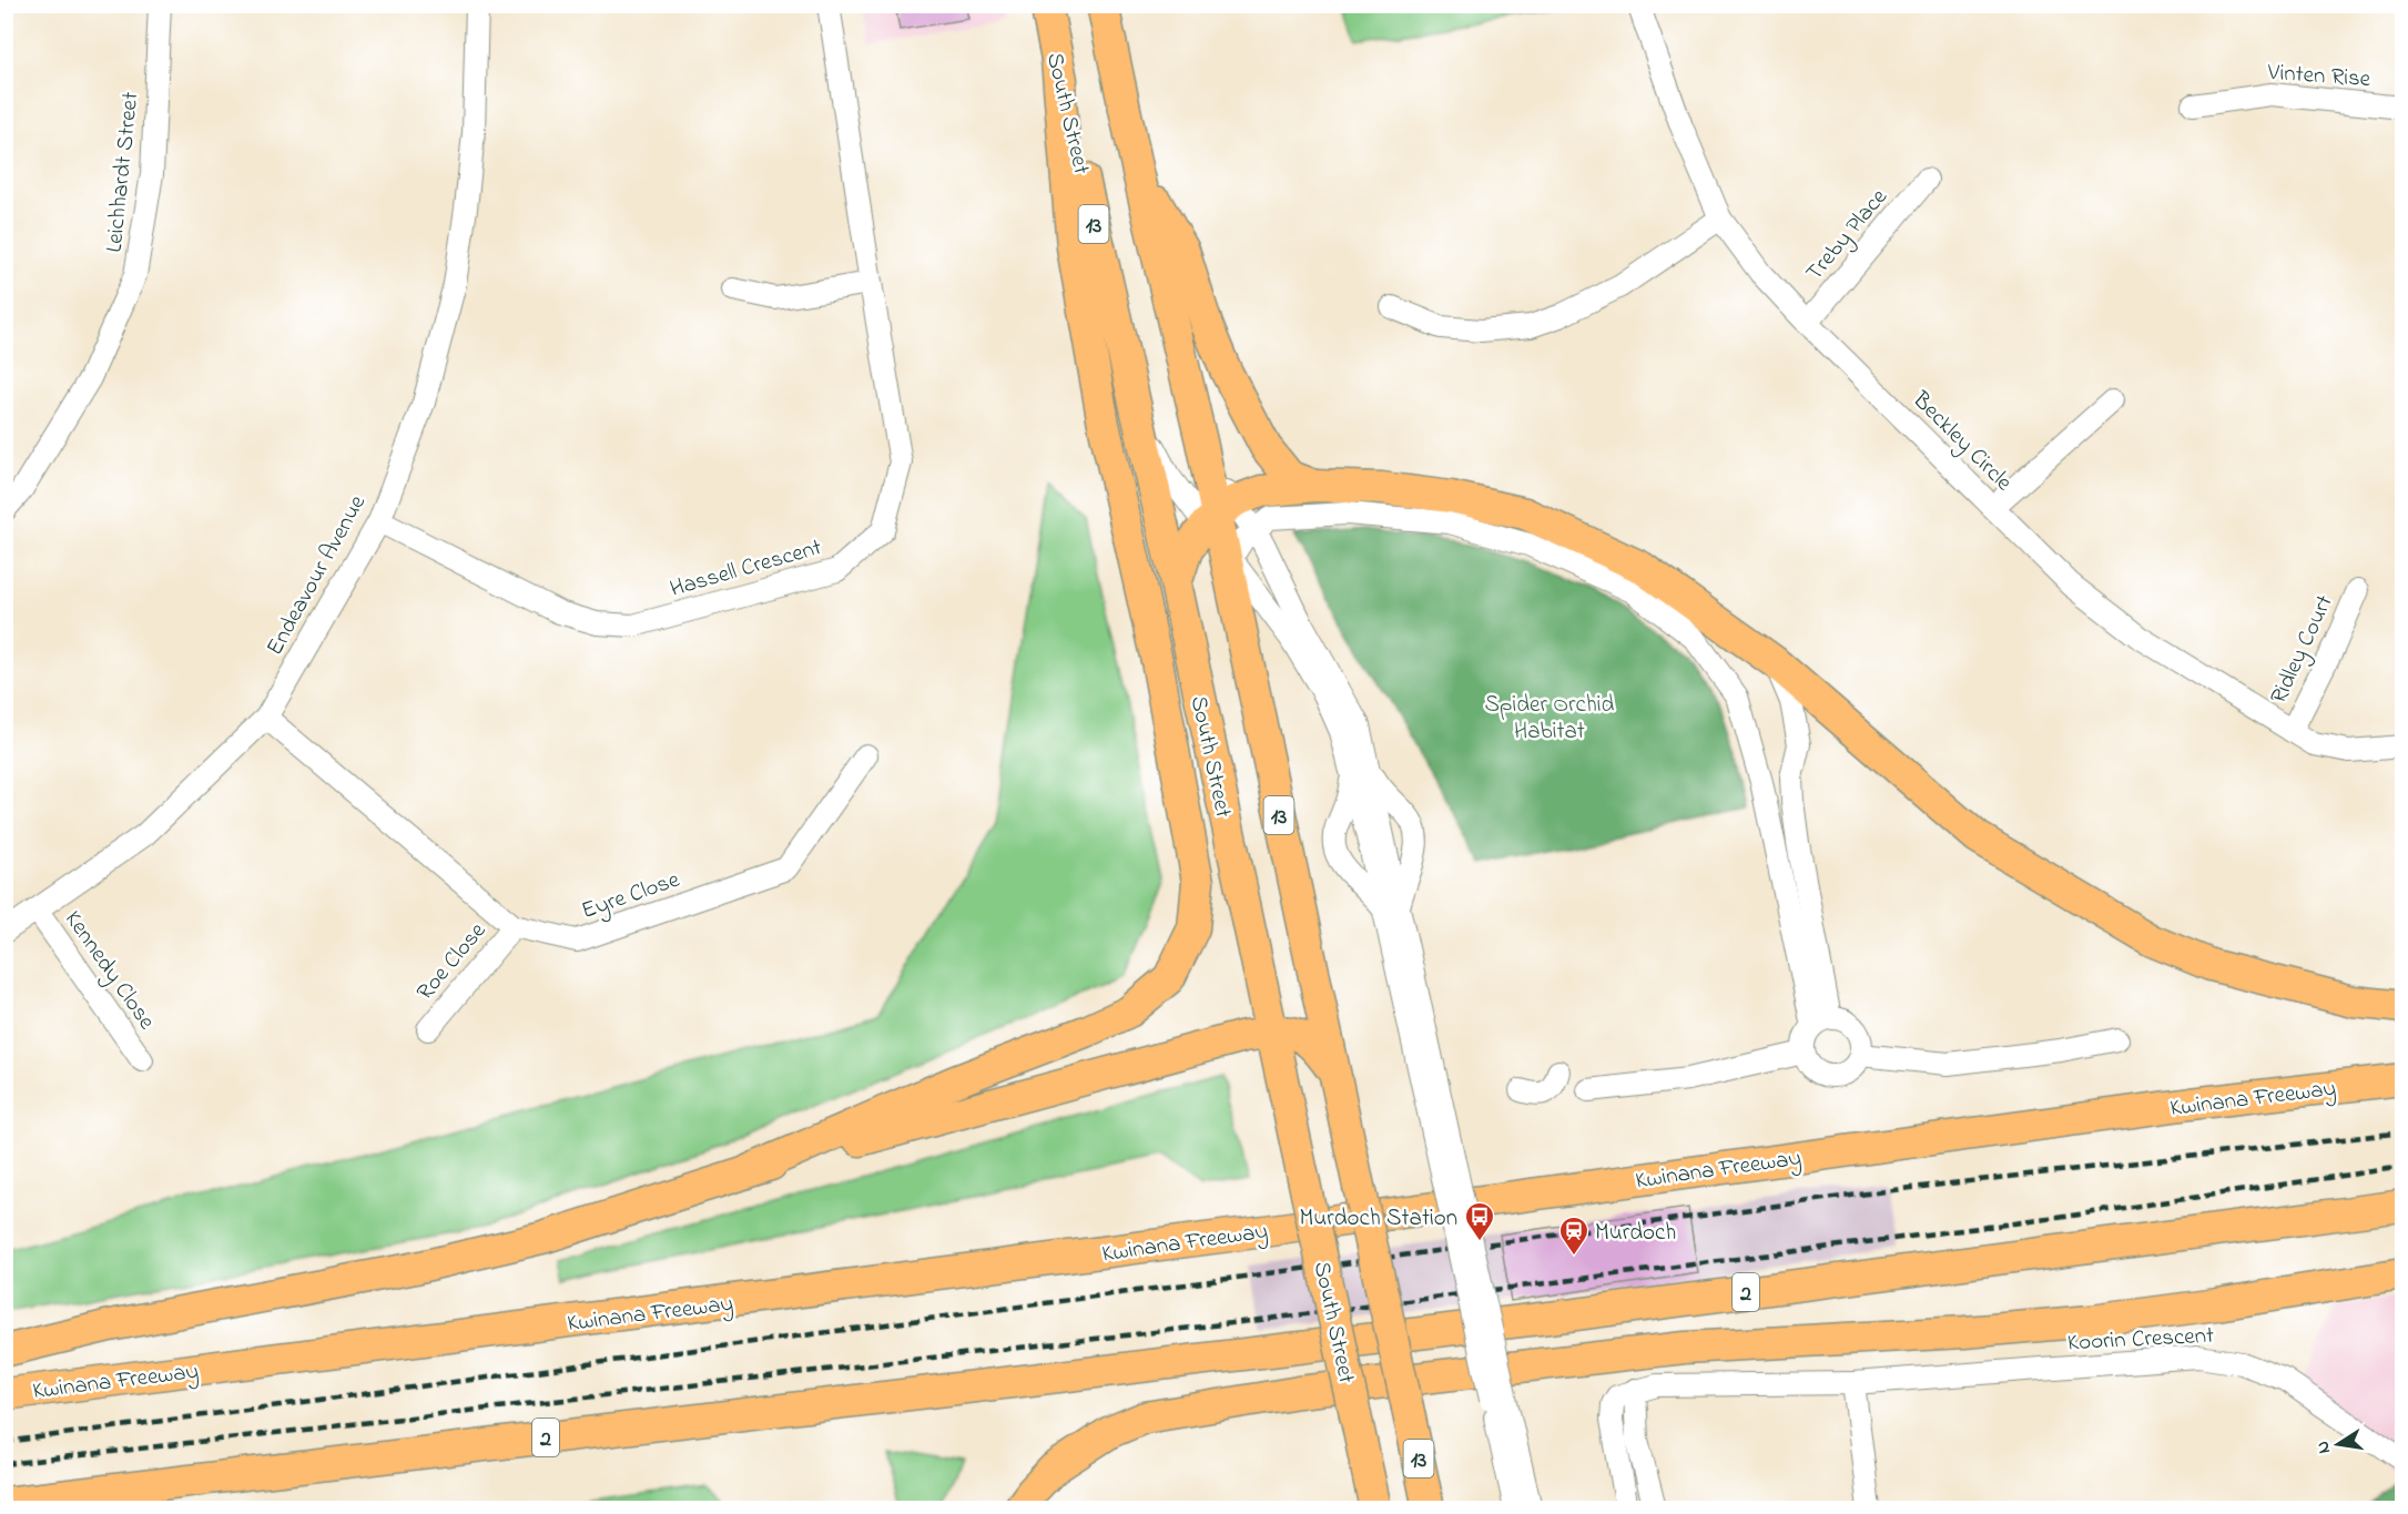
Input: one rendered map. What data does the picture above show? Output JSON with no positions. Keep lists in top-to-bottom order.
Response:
{
  "streets": {
    "highway": [
      "South Street",
      "13",
      "Kwinana Freeway",
      "2"
    ],
    "street": [
      "Vinten Rise",
      "Leichhardt Street",
      "Treby Place",
      "Beckley Circle",
      "Hassell Crescent",
      "Endeavour Avenue",
      "Ridley Court",
      "Eyre Close",
      "Roe Close",
      "Kennedy Close",
      "Koorin Crescent"
    ]
  },
  "crossings": [
    ["Treby Place", "Beckley Circle"],
    ["Beckley Circle", "Ridley Court"],
    ["Hassell Crescent", "Endeavour Avenue"],
    ["Endeavour Avenue", "Eyre Close"],
    ["Endeavour Avenue", "Kennedy Close"],
    ["Eyre Close", "Roe Close"]
  ],
  "parks": ["Spider Orchid Habitat"],
  "places": {
    "bus stop": ["Murdoch Station"],
    "station": ["Murdoch"]
  },
  "north": "left"
}
